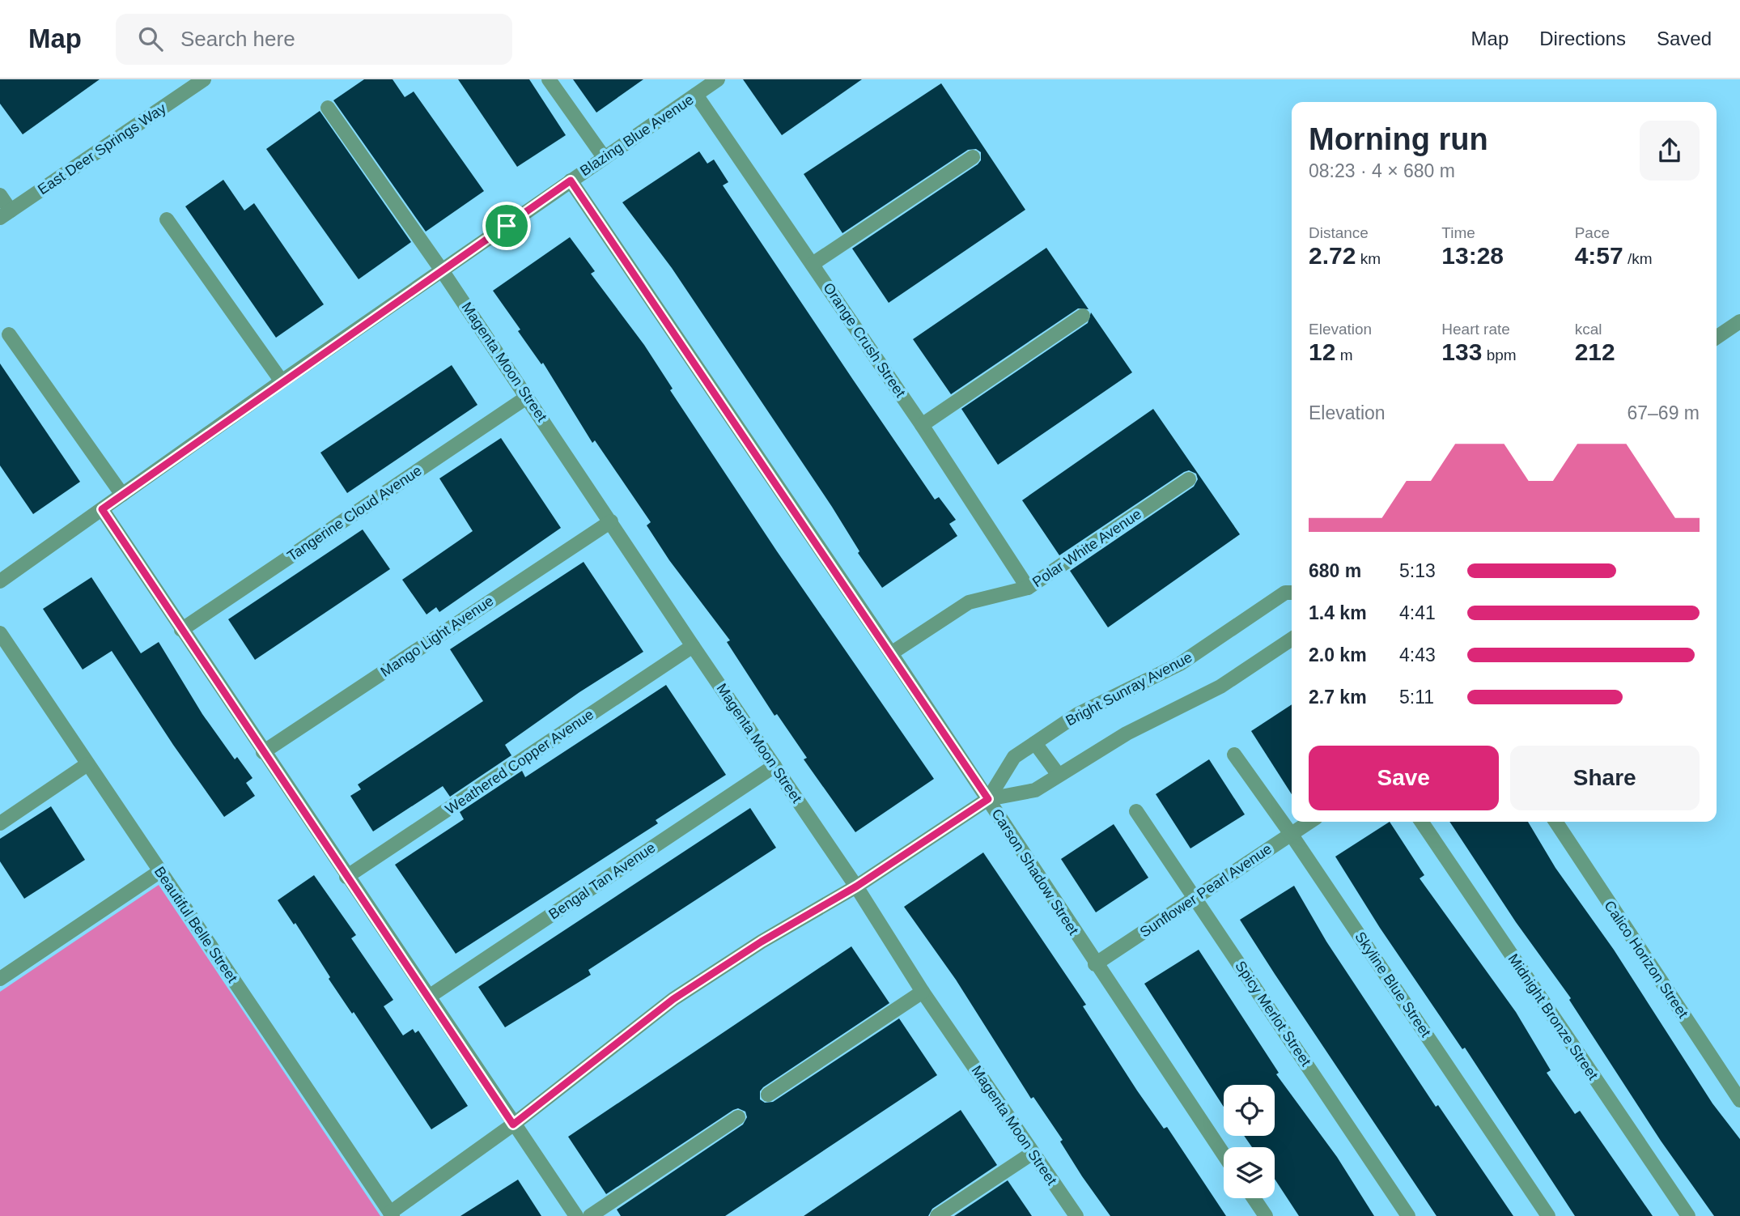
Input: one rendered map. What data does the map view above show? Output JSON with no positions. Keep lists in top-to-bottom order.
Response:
{
  "streets": {
    "street": [
      "Blazing Blue Avenue",
      "East Deer Springs Way",
      "Orange Crush Street",
      "Magenta Moon Street",
      "Tangerine Cloud Avenue",
      "Polar White Avenue",
      "Mango Light Avenue",
      "Bright Sunray Avenue",
      "Weathered Copper Avenue",
      "Carson Shadow Street",
      "Bengal Tan Avenue",
      "Sunflower Pearl Avenue",
      "Beautiful Belle Street",
      "Calico Horizon Street",
      "Skyline Blue Street",
      "Spicy Merlot Street",
      "Midnight Bronze Street"
    ]
  },
  "crossings": [
    ["Blazing Blue Avenue", "Orange Crush Street"],
    ["Blazing Blue Avenue", "Magenta Moon Street"],
    ["Blazing Blue Avenue", "Carson Shadow Street"],
    ["Orange Crush Street", "Polar White Avenue"],
    ["Magenta Moon Street", "Tangerine Cloud Avenue"],
    ["Magenta Moon Street", "Mango Light Avenue"],
    ["Magenta Moon Street", "Weathered Copper Avenue"],
    ["Magenta Moon Street", "Bengal Tan Avenue"],
    ["Polar White Avenue", "Carson Shadow Street"],
    ["Bright Sunray Avenue", "Carson Shadow Street"],
    ["Carson Shadow Street", "Sunflower Pearl Avenue"],
    ["Sunflower Pearl Avenue", "Skyline Blue Street"],
    ["Sunflower Pearl Avenue", "Spicy Merlot Street"]
  ],
  "page": {
    "header": "Map",
    "search": "Search here",
    "nav": ["Map", "Directions", "Saved"],
    "heading": ["Morning run", "08:23 · 4 × 680 m"],
    "stats": [
      ["Distance", "2.72 km"],
      ["Time", "13:28"],
      ["Pace", "4:57 /km"],
      ["Elevation", "12 m"],
      ["Heart rate", "133 bpm"],
      ["kcal", "212"]
    ],
    "chart": ["Elevation", "67–69 m"],
    "list": [
      {
        "name": "680 m",
        "note": "5:13"
      },
      {
        "name": "1.4 km",
        "note": "4:41"
      },
      {
        "name": "2.0 km",
        "note": "4:43"
      },
      {
        "name": "2.7 km",
        "note": "5:11"
      }
    ],
    "buttons": ["Save", "Share"]
  }
}
